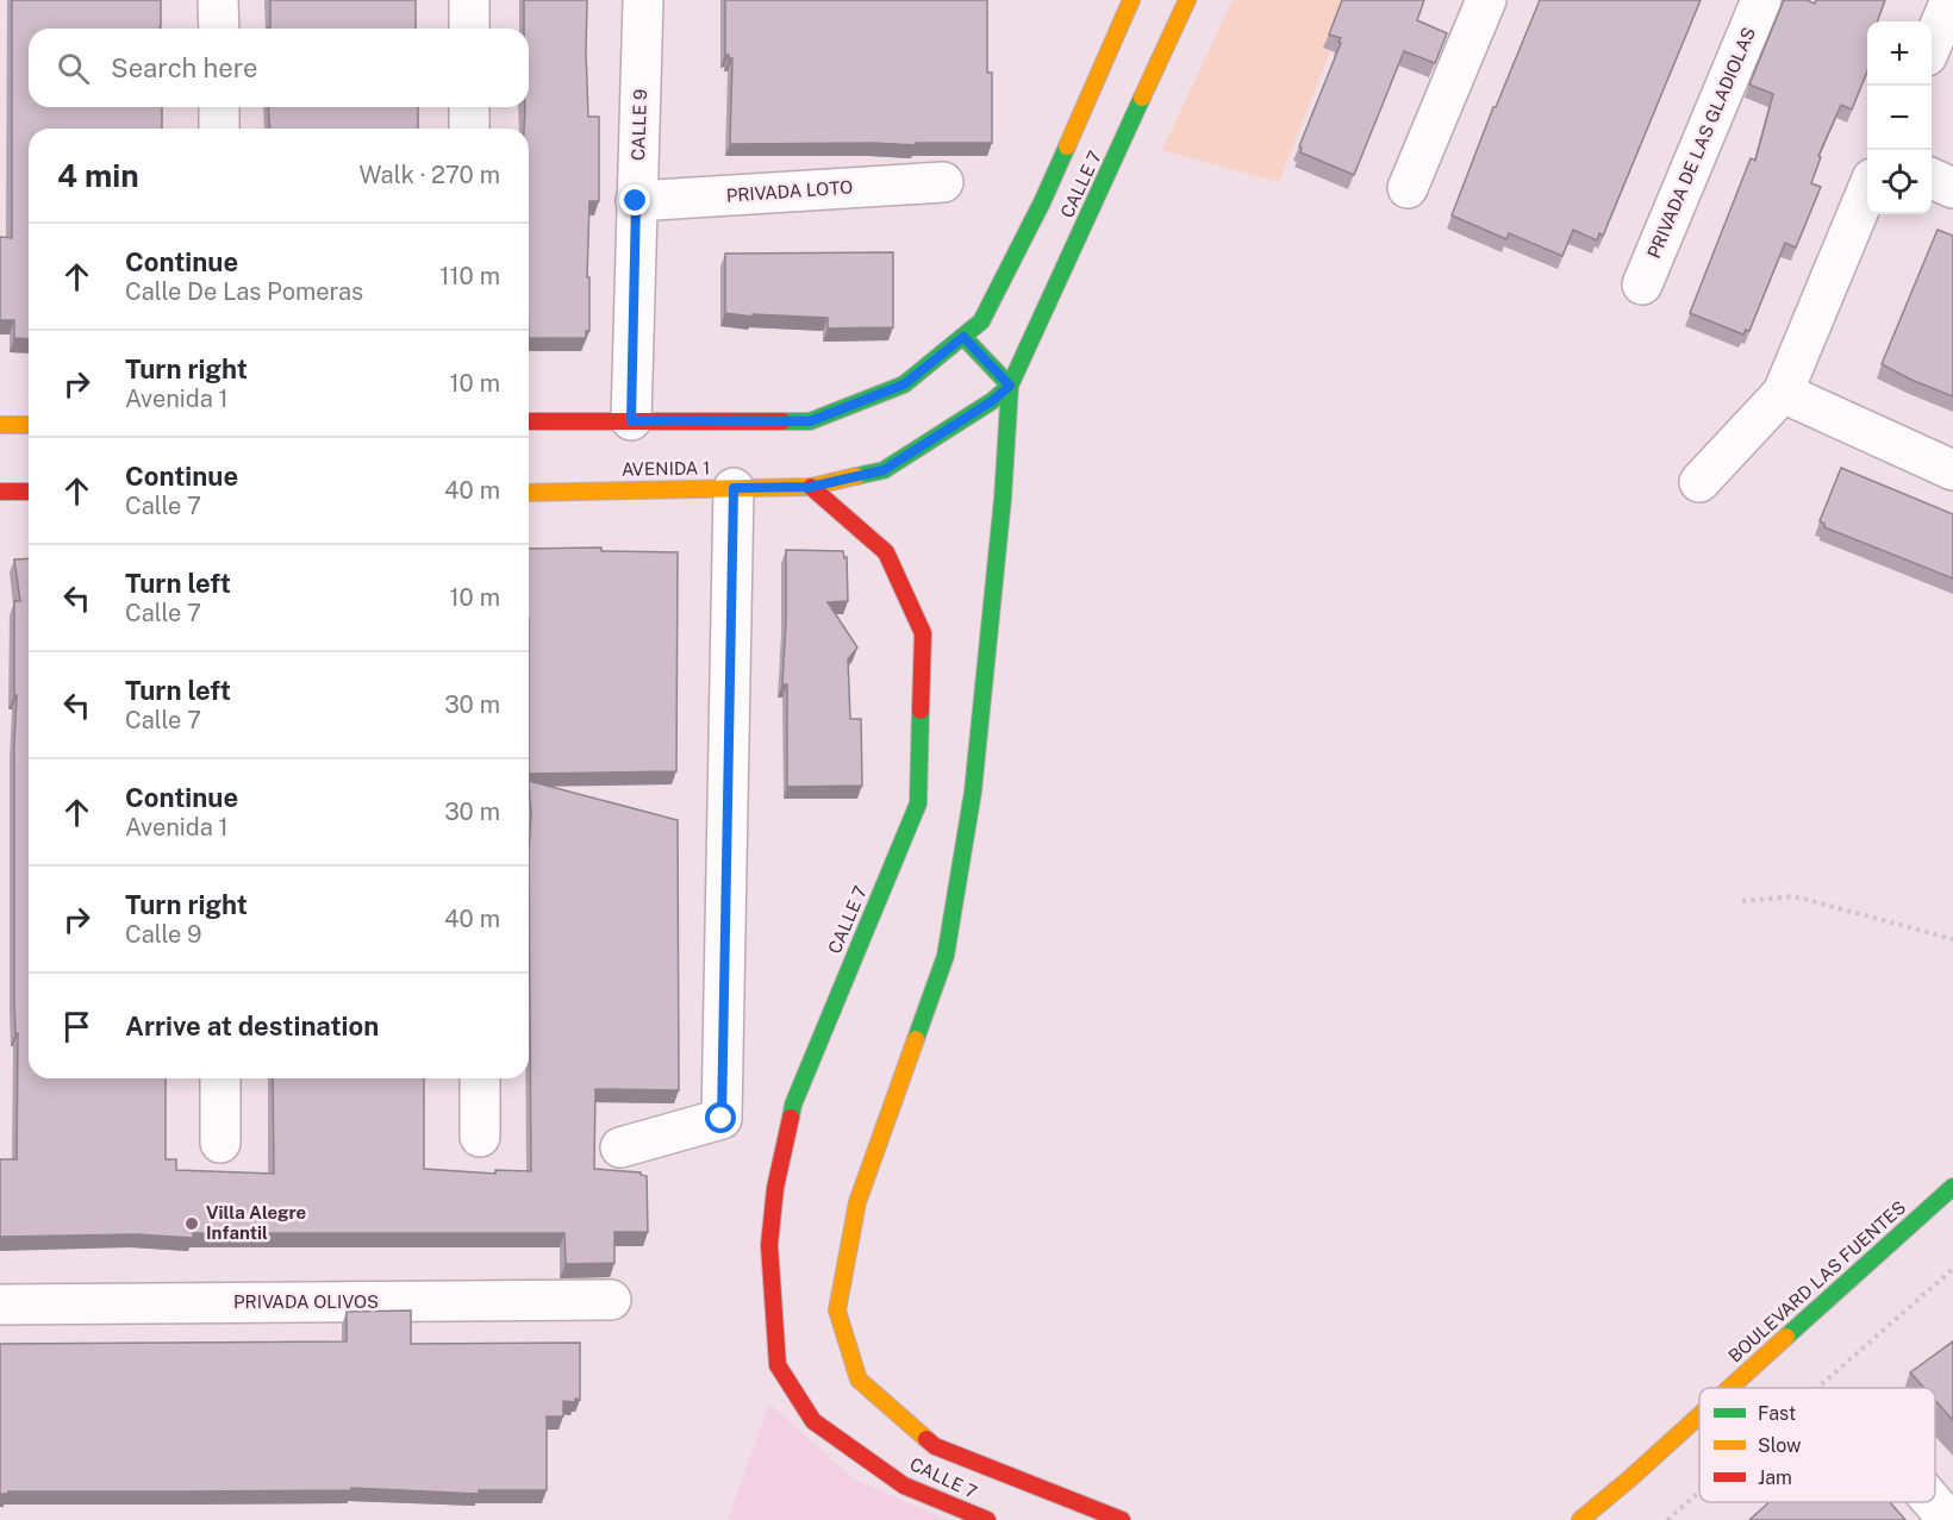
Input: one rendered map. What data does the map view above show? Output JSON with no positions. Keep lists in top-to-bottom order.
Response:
{
  "streets": {
    "street": [
      "CALLE 9",
      "PRIVADA DE LAS GLADIOLAS",
      "CALLE 7",
      "PRIVADA LOTO",
      "AVENIDA 1",
      "BOULEVARD LAS FUENTES",
      "PRIVADA OLIVOS"
    ]
  },
  "crossings": [
    ["CALLE 9", "CALLE 7"],
    ["CALLE 9", "PRIVADA LOTO"],
    ["CALLE 7", "AVENIDA 1"]
  ],
  "places": ["Villa Alegre Infantil"],
  "legend": ["Fast", "Slow", "Jam"],
  "page": {
    "map_buttons": ["+", "−"],
    "search": "Search here",
    "heading": ["4 min", "Walk · 270 m"],
    "list": [
      ["Continue", "Calle De Las Pomeras", "110 m"],
      ["Turn right", "Avenida 1", "10 m"],
      ["Continue", "Calle 7", "40 m"],
      ["Turn left", "Calle 7", "10 m"],
      ["Turn left", "Calle 7", "30 m"],
      ["Continue", "Avenida 1", "30 m"],
      ["Turn right", "Calle 9", "40 m"],
      "Arrive at destination"
    ]
  }
}
